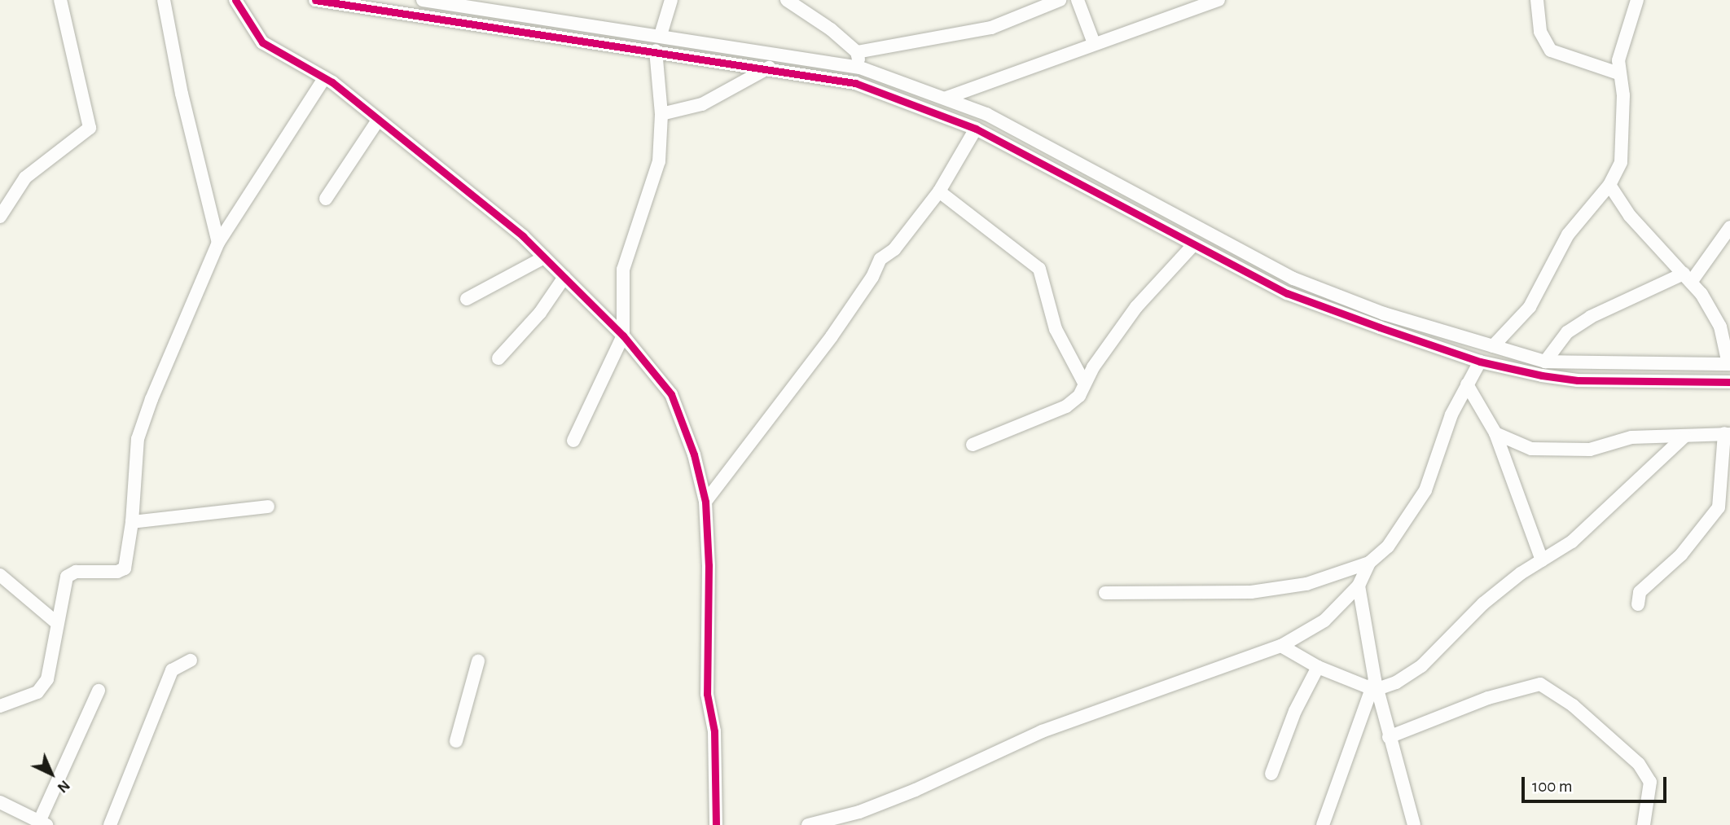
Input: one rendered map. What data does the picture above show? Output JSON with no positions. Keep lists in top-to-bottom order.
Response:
{
  "scale_bar": "100 m",
  "north": "bottom right"
}
